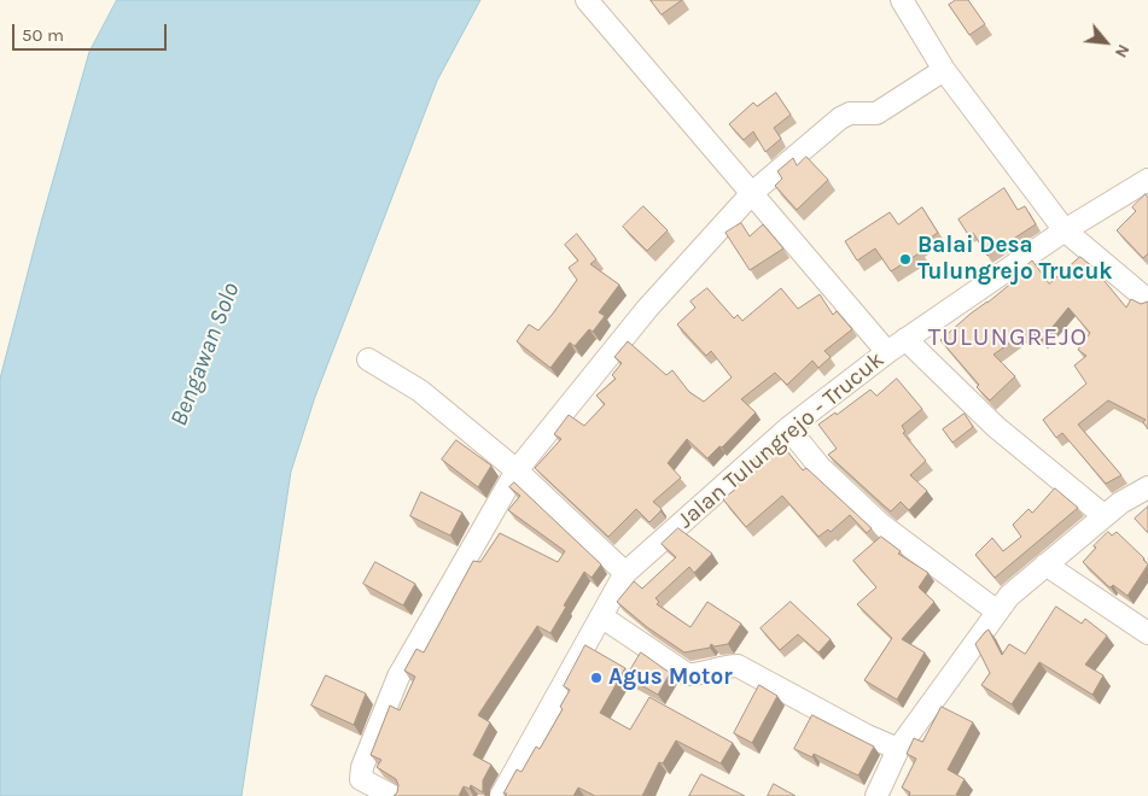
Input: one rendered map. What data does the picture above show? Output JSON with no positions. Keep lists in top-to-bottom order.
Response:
{
  "streets": {
    "street": ["Jalan Tulungrejo - Trucuk"]
  },
  "districts": ["TULUNGREJO"],
  "water": ["Bengawan Solo"],
  "places": ["Balai Desa Tulungrejo Trucuk", "Agus Motor"],
  "scale_bar": "50 m",
  "north": "bottom right"
}
